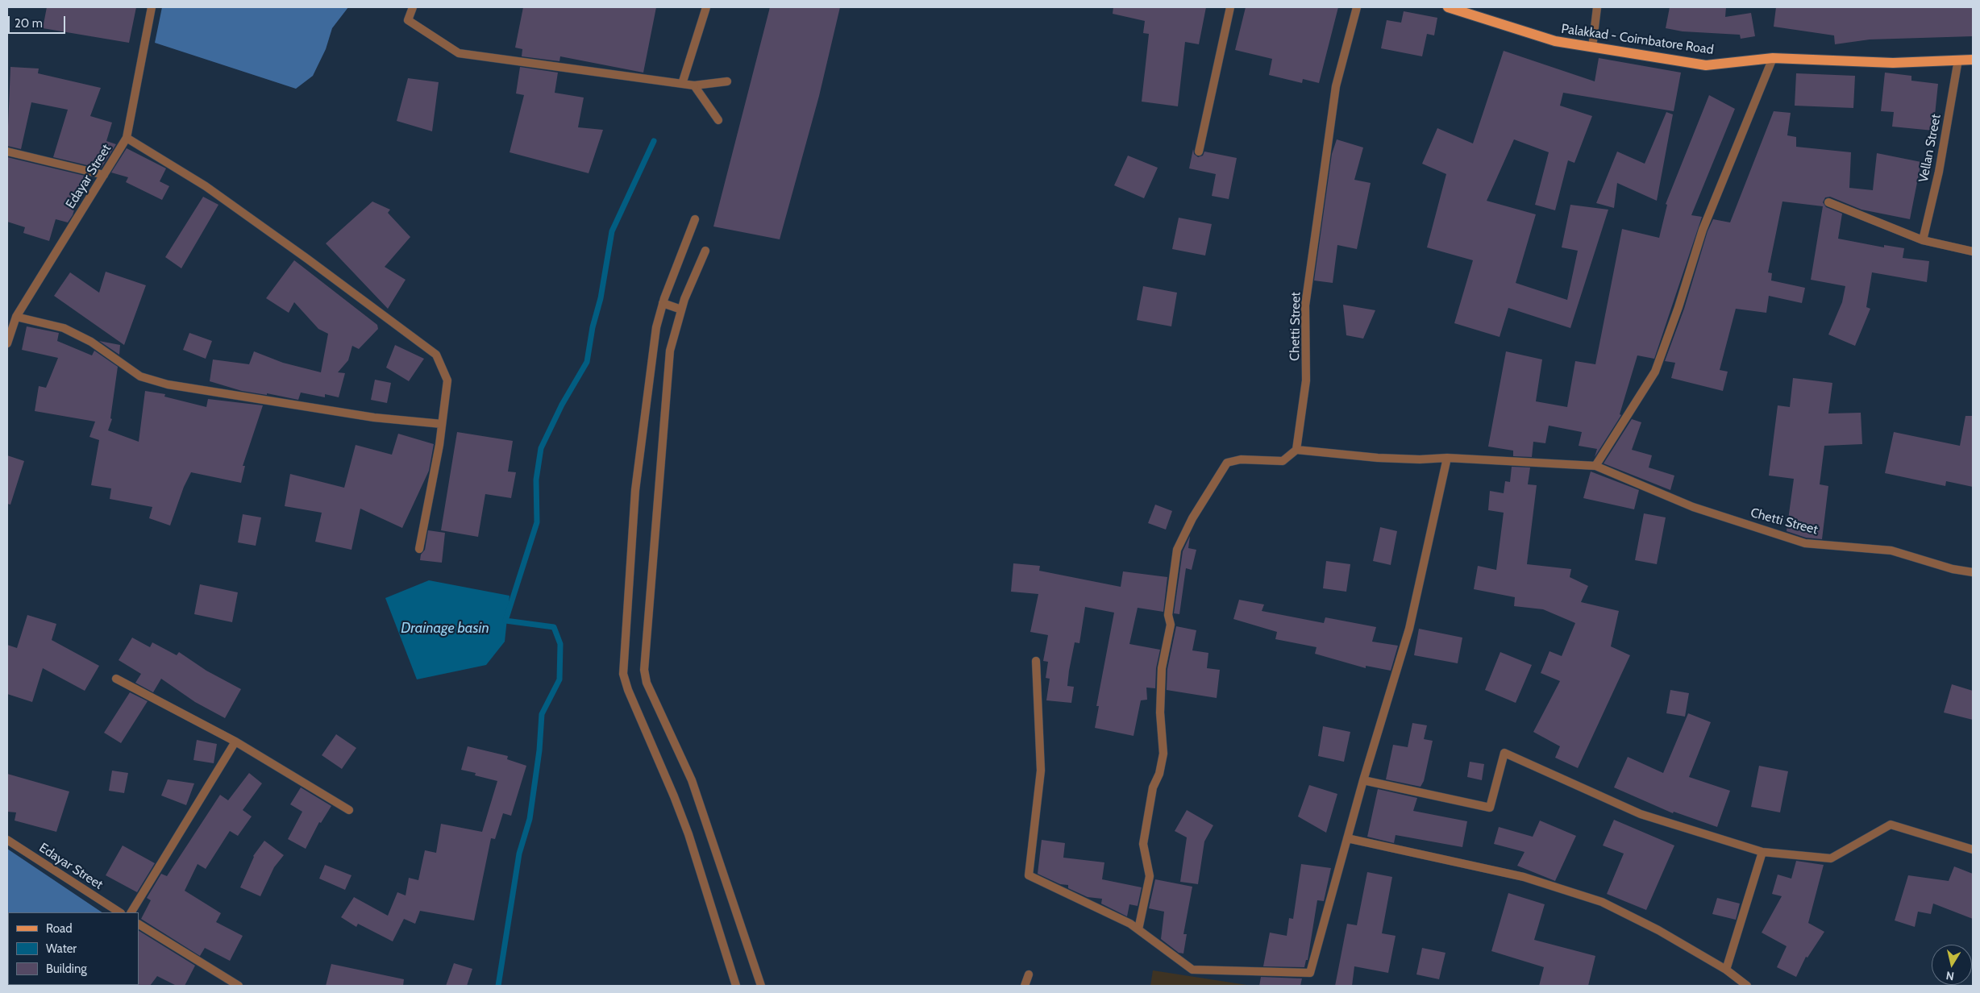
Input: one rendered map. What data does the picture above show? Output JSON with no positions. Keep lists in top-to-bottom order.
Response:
{
  "streets": {
    "main road": ["Palakkad - Coimbatore Road"],
    "street": ["Vellan Street", "Edayar Street", "Chetti Street"]
  },
  "crossings": [
    ["Palakkad - Coimbatore Road", "Vellan Street"]
  ],
  "water": ["Drainage basin"],
  "legend": ["Road", "Water", "Building"],
  "scale_bar": "20 m",
  "north": "bottom"
}
